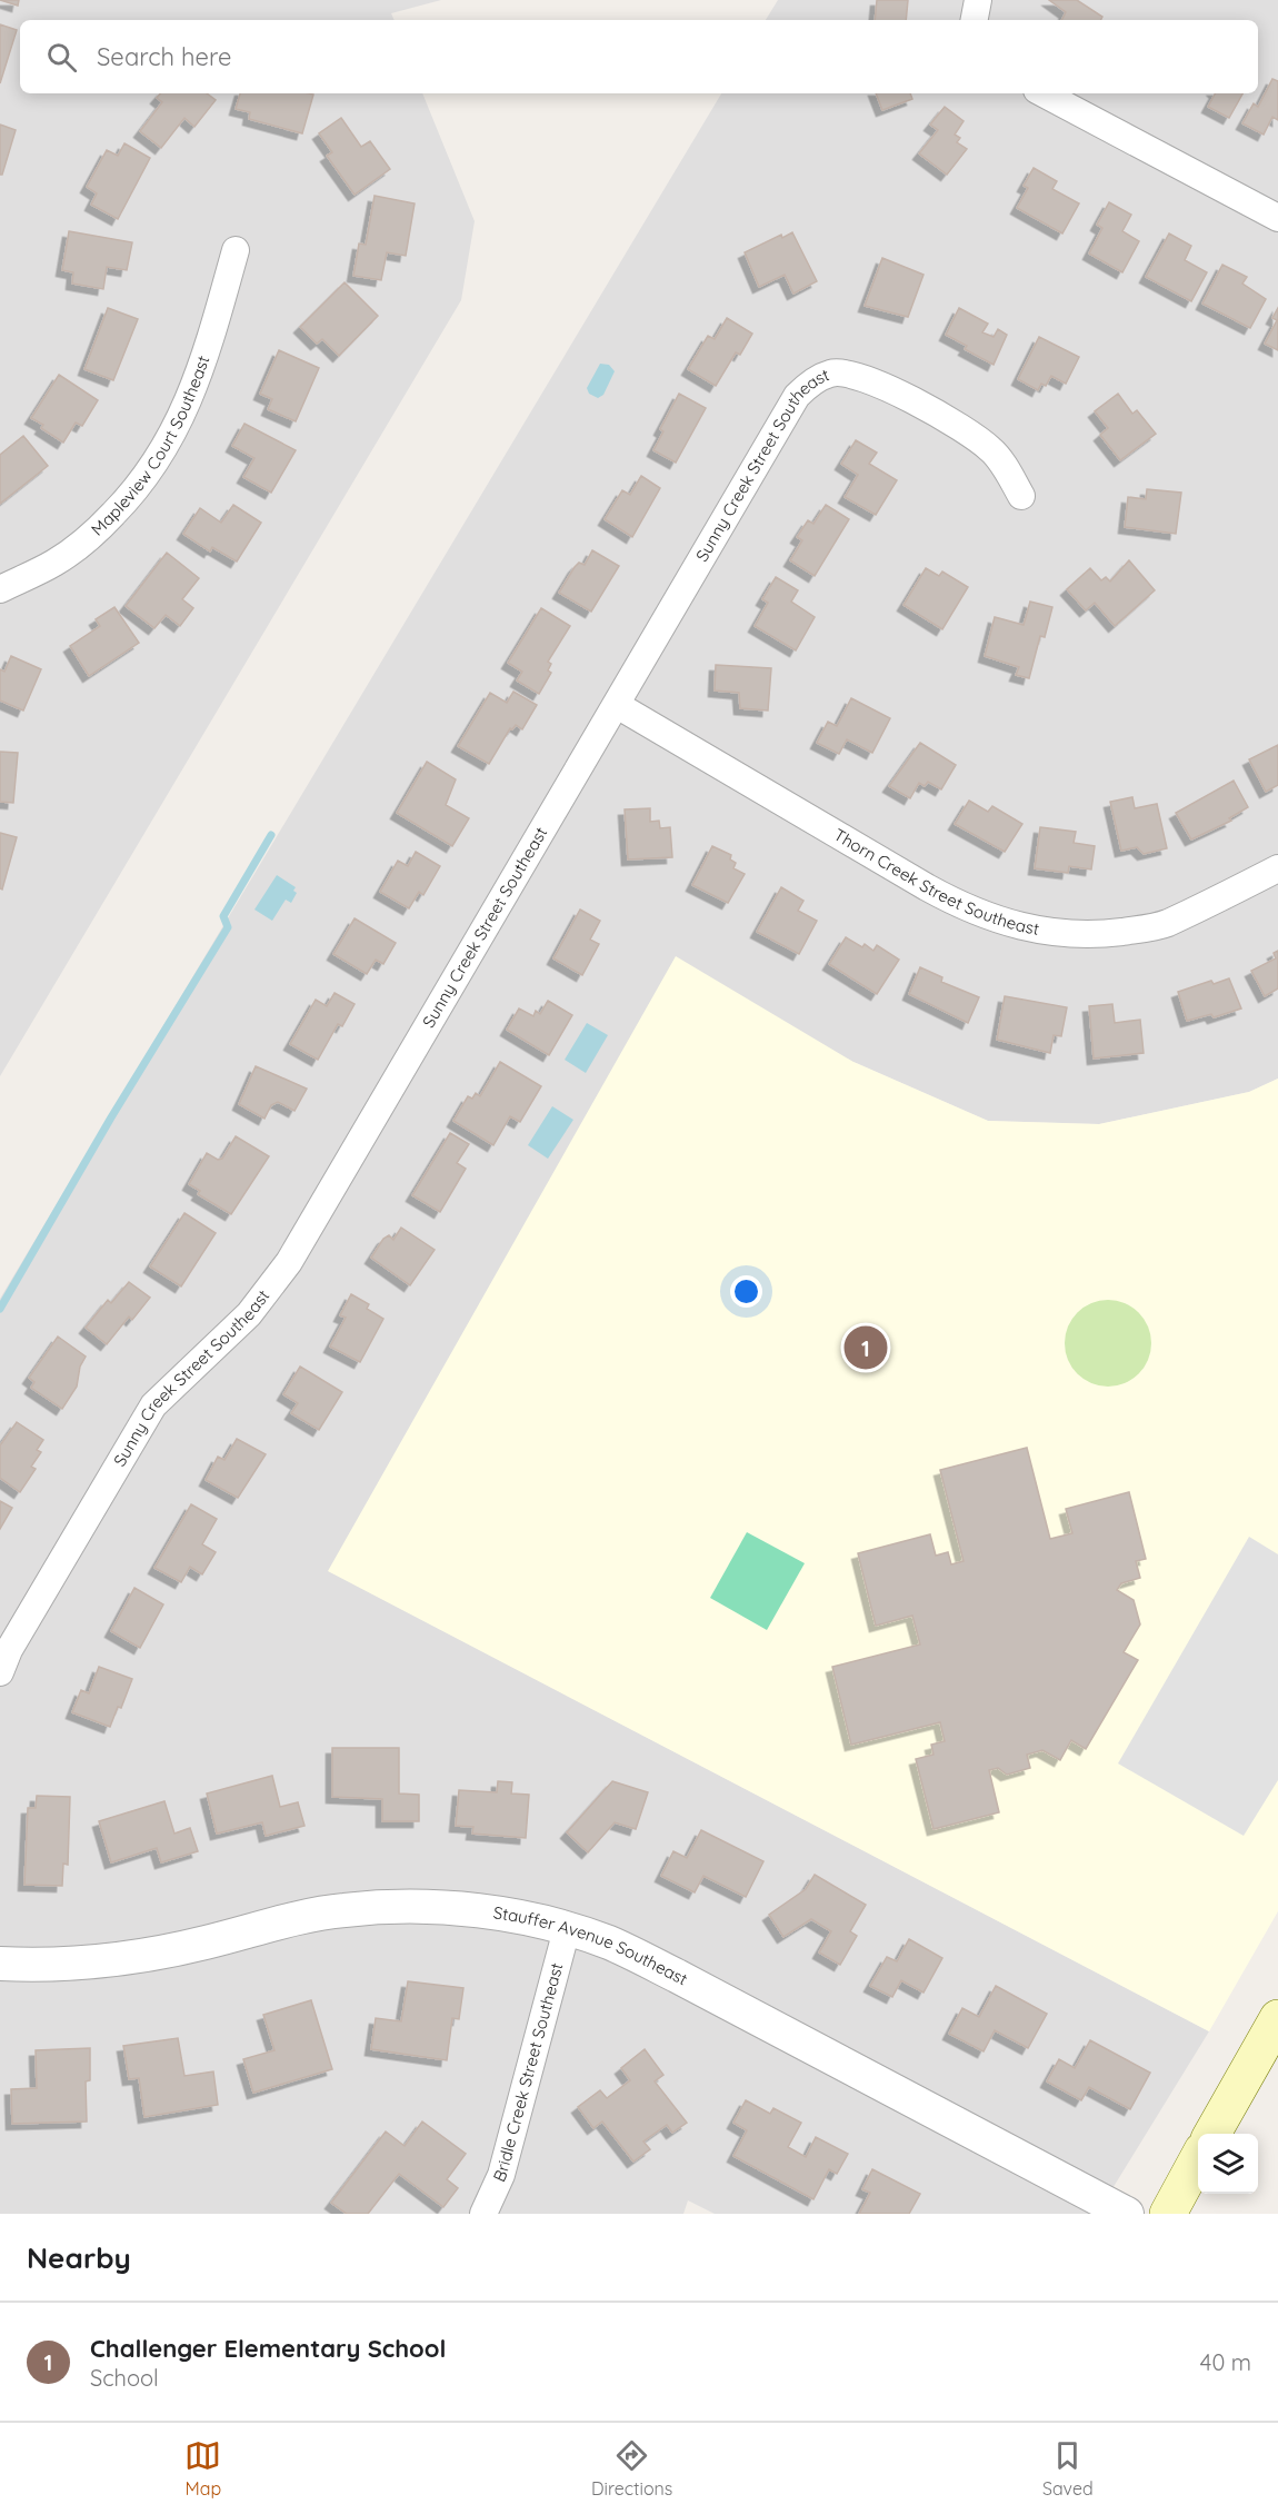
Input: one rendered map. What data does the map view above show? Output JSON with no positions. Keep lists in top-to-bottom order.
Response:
{
  "streets": {
    "street": [
      "Mapleview Court Southeast",
      "Sunny Creek Street Southeast",
      "Thorn Creek Street Southeast",
      "Stauffer Avenue Southeast",
      "Bridle Creek Street Southeast"
    ]
  },
  "crossings": [
    ["Sunny Creek Street Southeast", "Thorn Creek Street Southeast"],
    ["Stauffer Avenue Southeast", "Bridle Creek Street Southeast"]
  ],
  "page": {
    "search": "Search here",
    "pins": "1",
    "heading": "Nearby",
    "list": [
      {
        "mark": "1",
        "name": "Challenger Elementary School",
        "note": "School",
        "value": "40 m"
      }
    ],
    "nav": ["Map", "Directions", "Saved"]
  }
}
